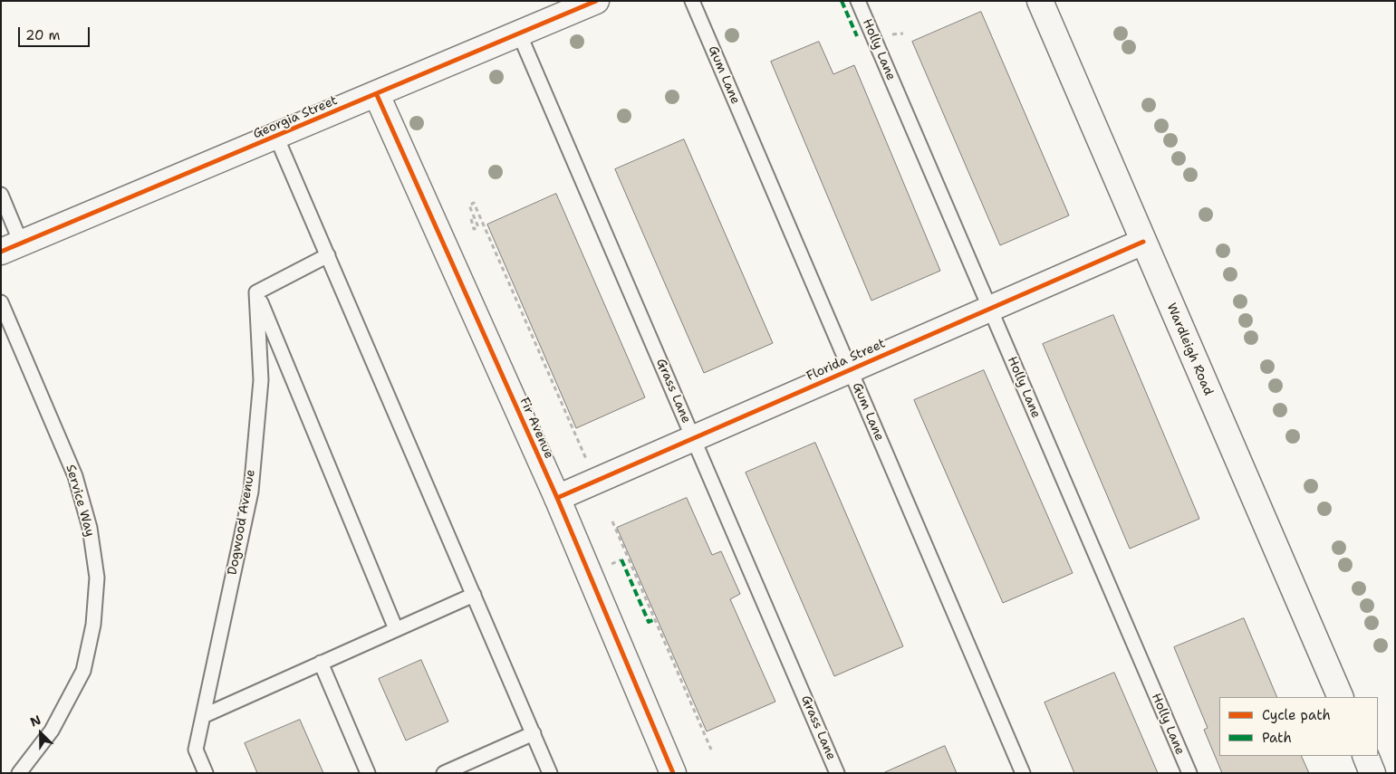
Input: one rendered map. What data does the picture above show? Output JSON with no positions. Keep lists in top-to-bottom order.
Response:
{
  "streets": {
    "street": [
      "Georgia Street",
      "Wardleigh Road",
      "Florida Street",
      "Fir Avenue"
    ],
    "lane": [
      "Holly Lane",
      "Gum Lane",
      "Grass Lane",
      "Service Way",
      "Dogwood Avenue"
    ]
  },
  "crossings": [
    ["Holly Lane", "Florida Street"],
    ["Gum Lane", "Florida Street"],
    ["Georgia Street", "Grass Lane"],
    ["Georgia Street", "Fir Avenue"],
    ["Wardleigh Road", "Florida Street"],
    ["Florida Street", "Grass Lane"],
    ["Florida Street", "Fir Avenue"]
  ],
  "legend": ["Cycle path", "Path"],
  "scale_bar": "20 m",
  "north": "top left"
}
